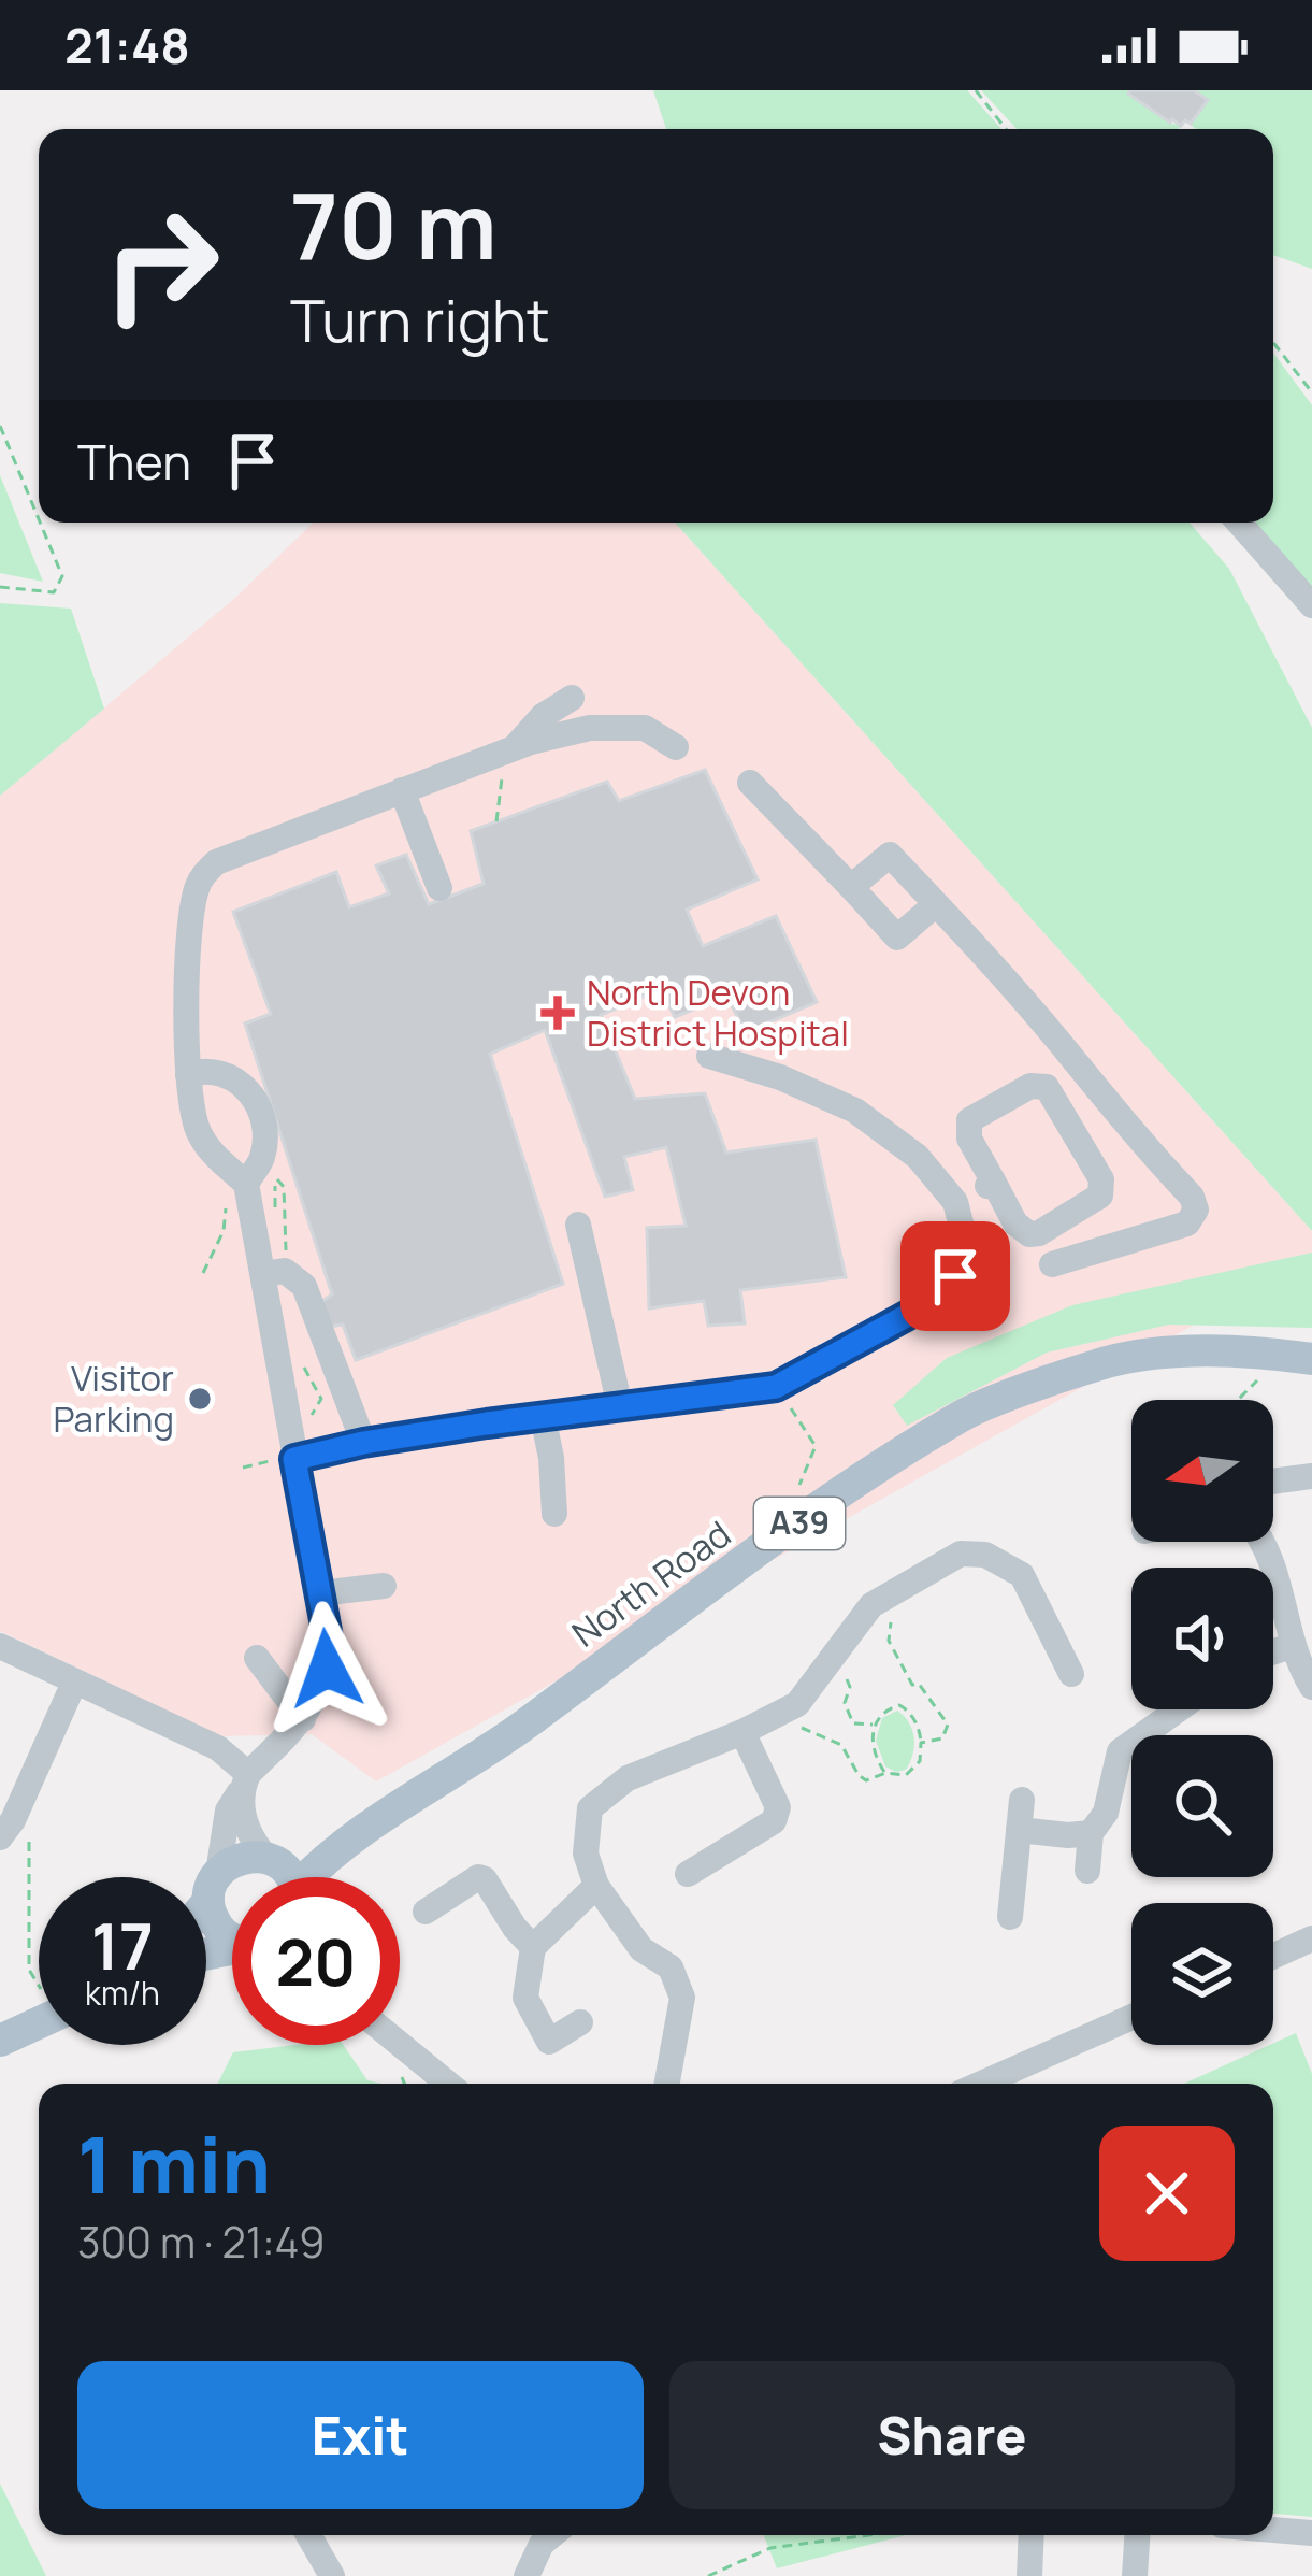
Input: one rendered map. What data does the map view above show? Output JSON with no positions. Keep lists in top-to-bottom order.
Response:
{
  "streets": {
    "main road": ["A39", "North Road"]
  },
  "places": {
    "health": ["North Devon District Hospital"],
    "other": ["Visitor Parking"]
  },
  "north": "left",
  "page": {
    "status": "21:48",
    "turn": ["70 m", "Turn right"],
    "then": "Then",
    "speed": "17 km/h",
    "limit": "20",
    "heading": ["1 min", "300 m · 21:49"],
    "buttons": ["Exit", "Share"]
  }
}
